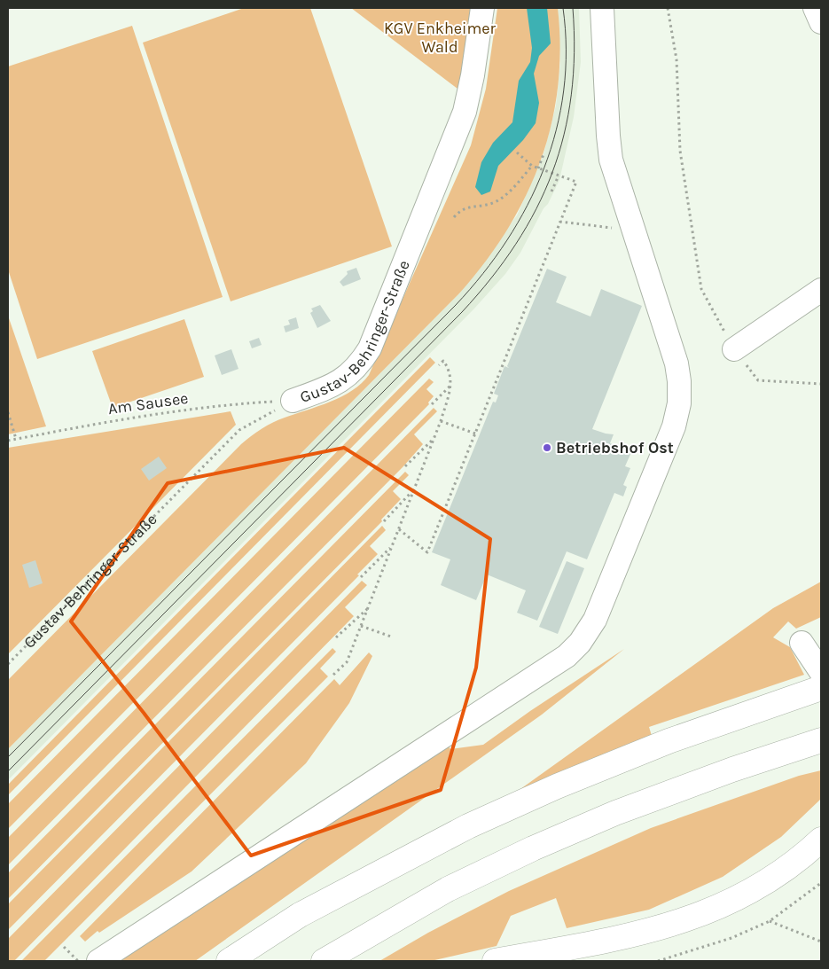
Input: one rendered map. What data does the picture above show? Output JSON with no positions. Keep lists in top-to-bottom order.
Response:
{
  "streets": {
    "street": ["Gustav-Behringer-Straße"],
    "path": ["Am Sausee"]
  },
  "crossings": [
    ["Gustav-Behringer-Straße", "Am Sausee"]
  ],
  "parks": ["KGV Enkheimer Wald"],
  "places": ["Betriebshof Ost"]
}
